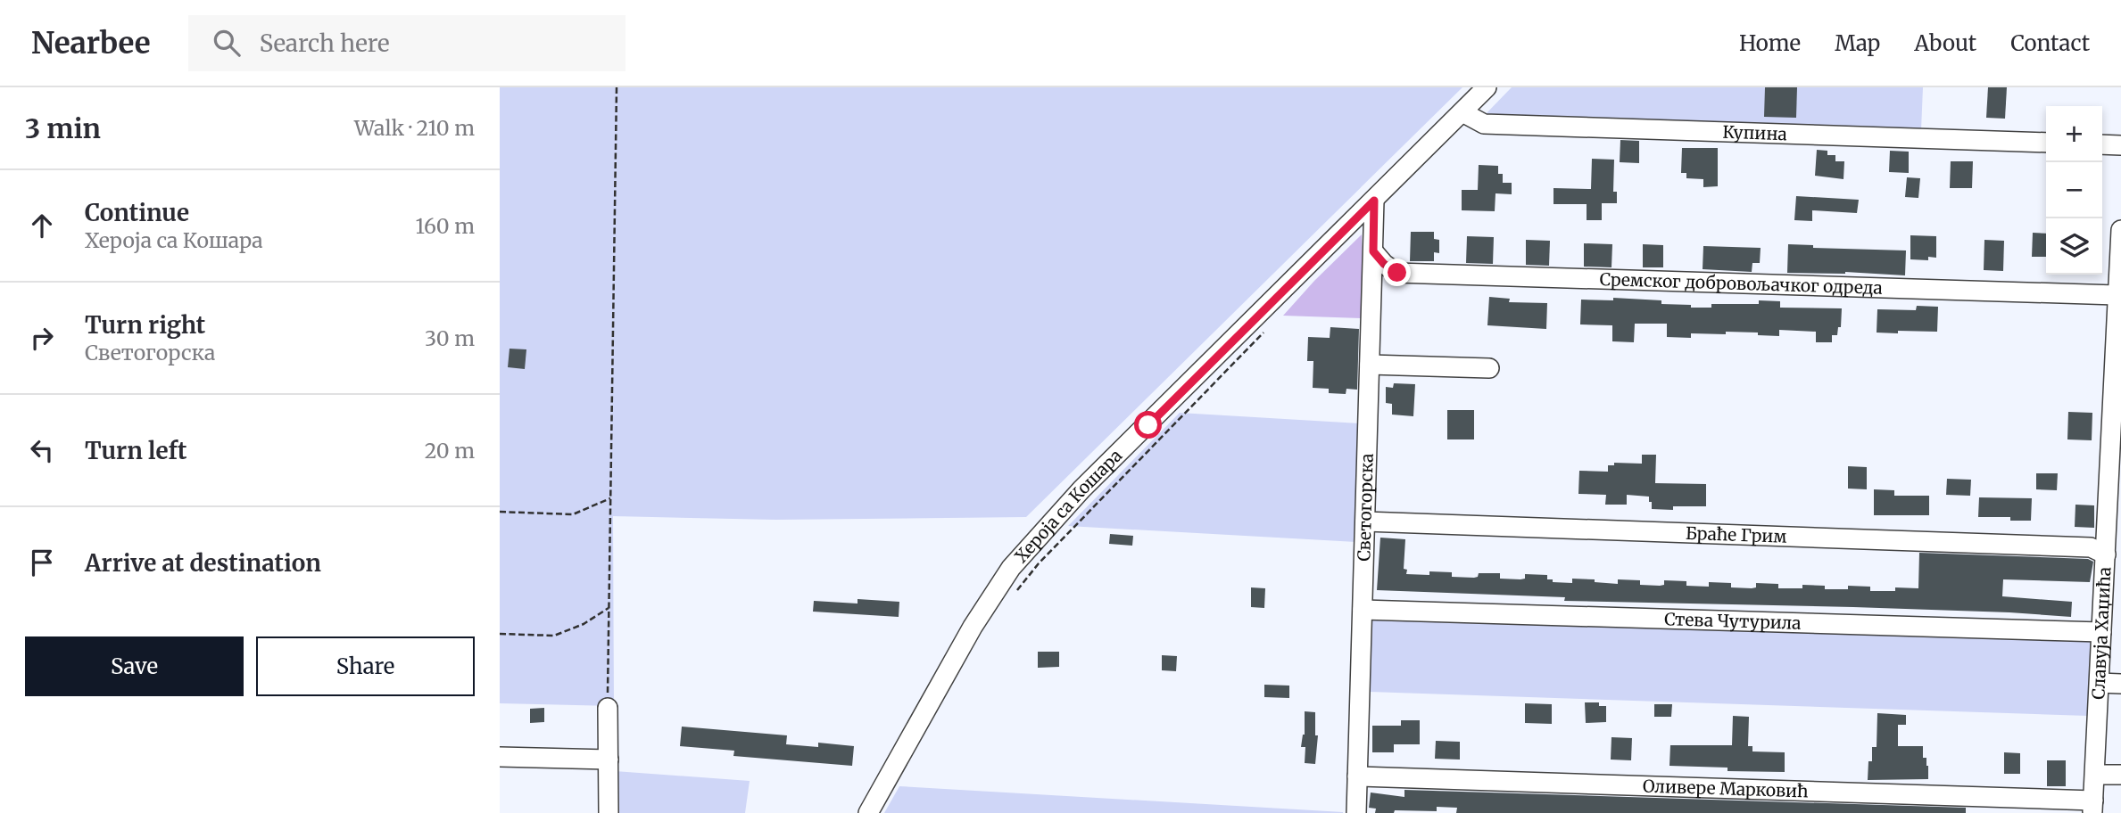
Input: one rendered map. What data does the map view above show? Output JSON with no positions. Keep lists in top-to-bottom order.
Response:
{
  "streets": {
    "street": [
      "Купина",
      "Сремског добровољачког одреда",
      "Светогорска",
      "Хероја са Кошара",
      "Браће Грим",
      "Стева Чутурила",
      "Славуја Хаџића",
      "Оливере Марковић"
    ]
  },
  "crossings": [
    ["Купина", "Хероја са Кошара"],
    ["Сремског добровољачког одреда", "Светогорска"],
    ["Сремског добровољачког одреда", "Славуја Хаџића"],
    ["Светогорска", "Хероја са Кошара"],
    ["Светогорска", "Браће Грим"],
    ["Светогорска", "Стева Чутурила"],
    ["Светогорска", "Оливере Марковић"],
    ["Браће Грим", "Славуја Хаџића"],
    ["Стева Чутурила", "Славуја Хаџића"],
    ["Славуја Хаџића", "Оливере Марковић"]
  ],
  "page": {
    "header": "Nearbee",
    "search": "Search here",
    "nav": [
      "Home",
      "Map",
      "About",
      "Contact"
    ],
    "heading": ["3 min", "Walk · 210 m"],
    "map_buttons": ["+", "−"],
    "list": [
      ["Continue", "Хероја са Кошара", "160 m"],
      ["Turn right", "Светогорска", "30 m"],
      ["Turn left", "20 m"],
      "Arrive at destination"
    ],
    "buttons": ["Save", "Share"]
  }
}
